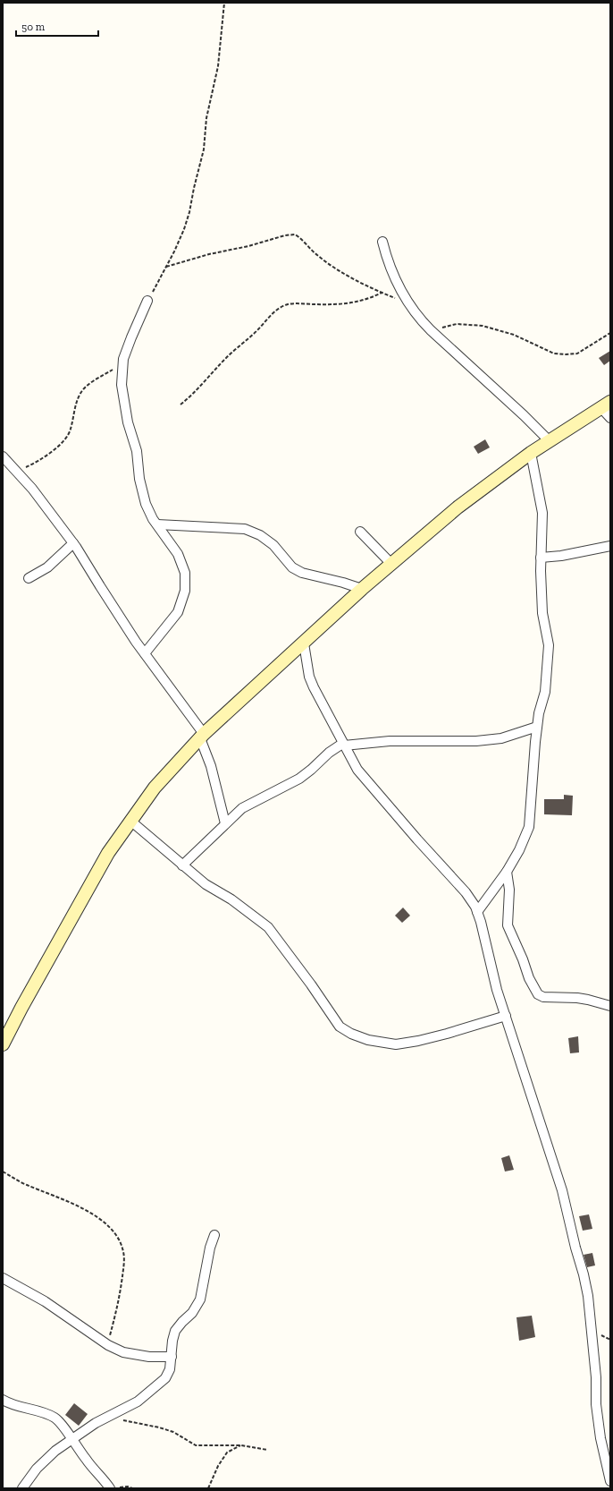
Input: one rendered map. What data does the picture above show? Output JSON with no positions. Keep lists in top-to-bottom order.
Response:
{
  "scale_bar": "50 m"
}
